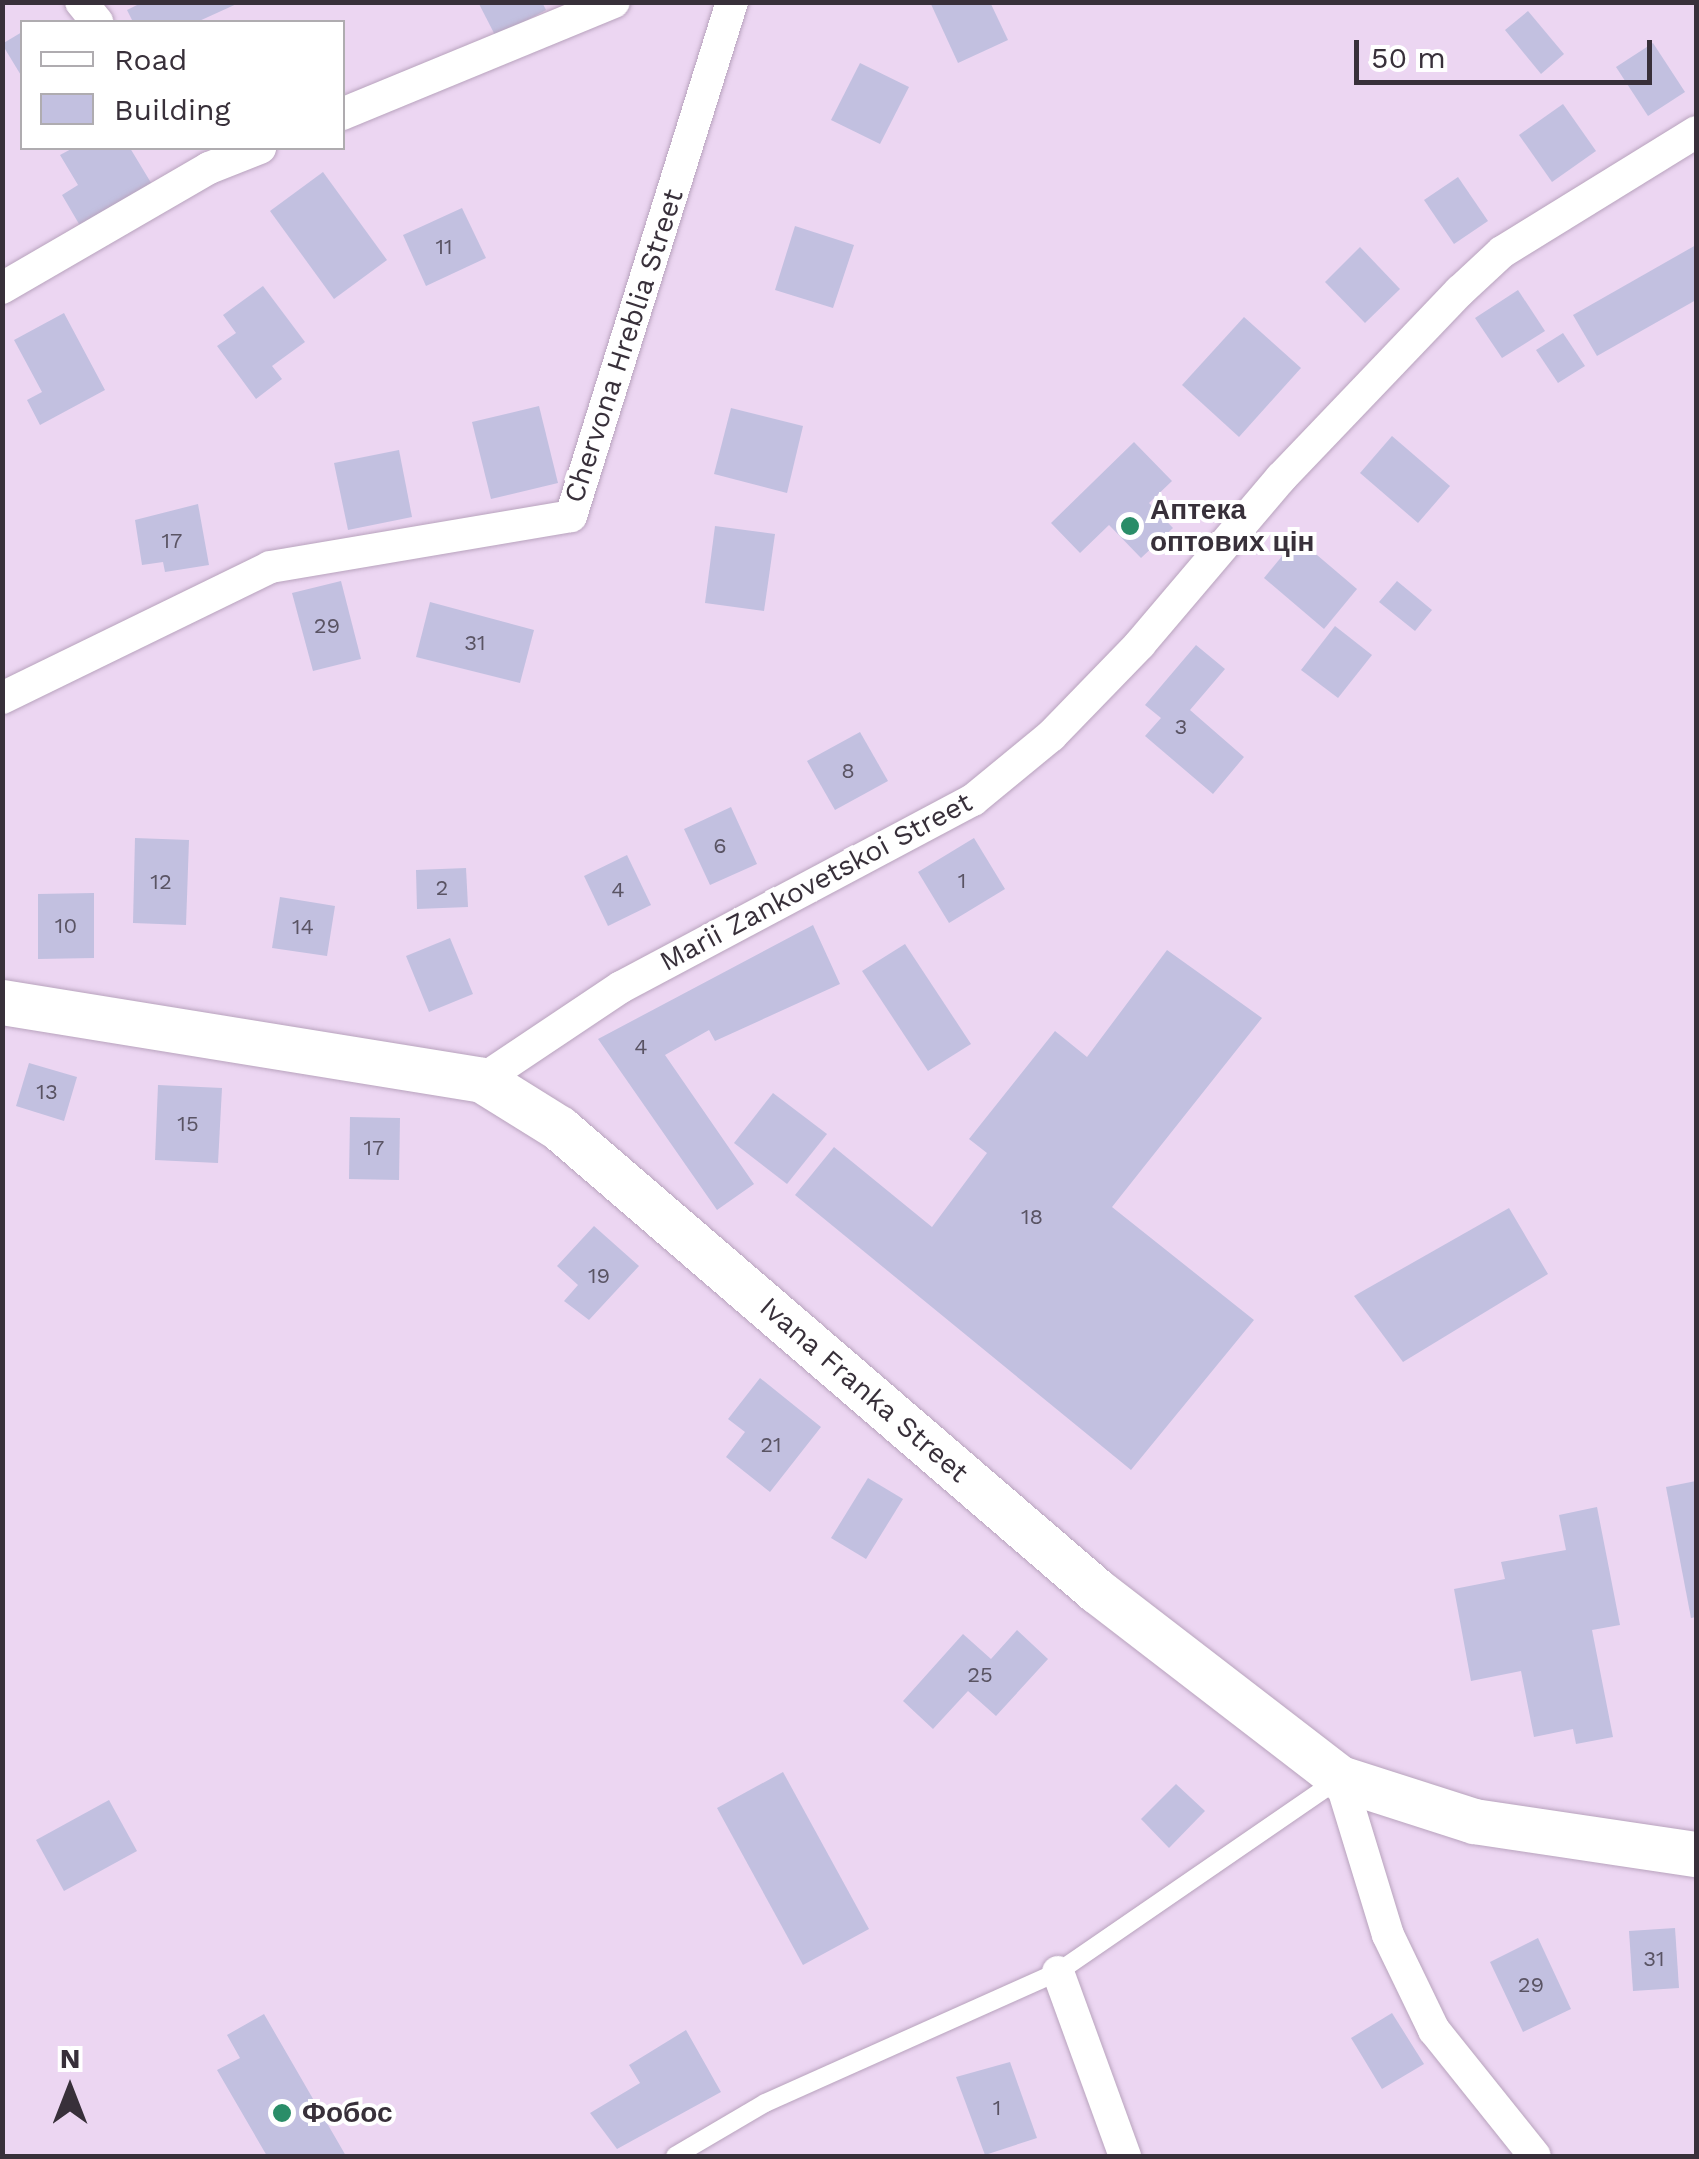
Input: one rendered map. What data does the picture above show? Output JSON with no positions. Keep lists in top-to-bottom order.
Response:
{
  "streets": {
    "main road": ["Ivana Franka Street"],
    "street": ["Chervona Hreblia Street", "Marii Zankovetskoi Street"]
  },
  "crossings": [
    ["Marii Zankovetskoi Street", "Ivana Franka Street"]
  ],
  "places": ["Аптека оптових цін", "Фобос"],
  "house_numbers": [
    "11",
    "17",
    "29",
    "31",
    "3",
    "8",
    "6",
    "1",
    "12",
    "2",
    "4",
    "10",
    "14",
    "4",
    "13",
    "15",
    "17",
    "18",
    "19",
    "21",
    "25",
    "31",
    "29",
    "1"
  ],
  "legend": ["Road", "Building"],
  "scale_bar": "50 m",
  "north": "top"
}
